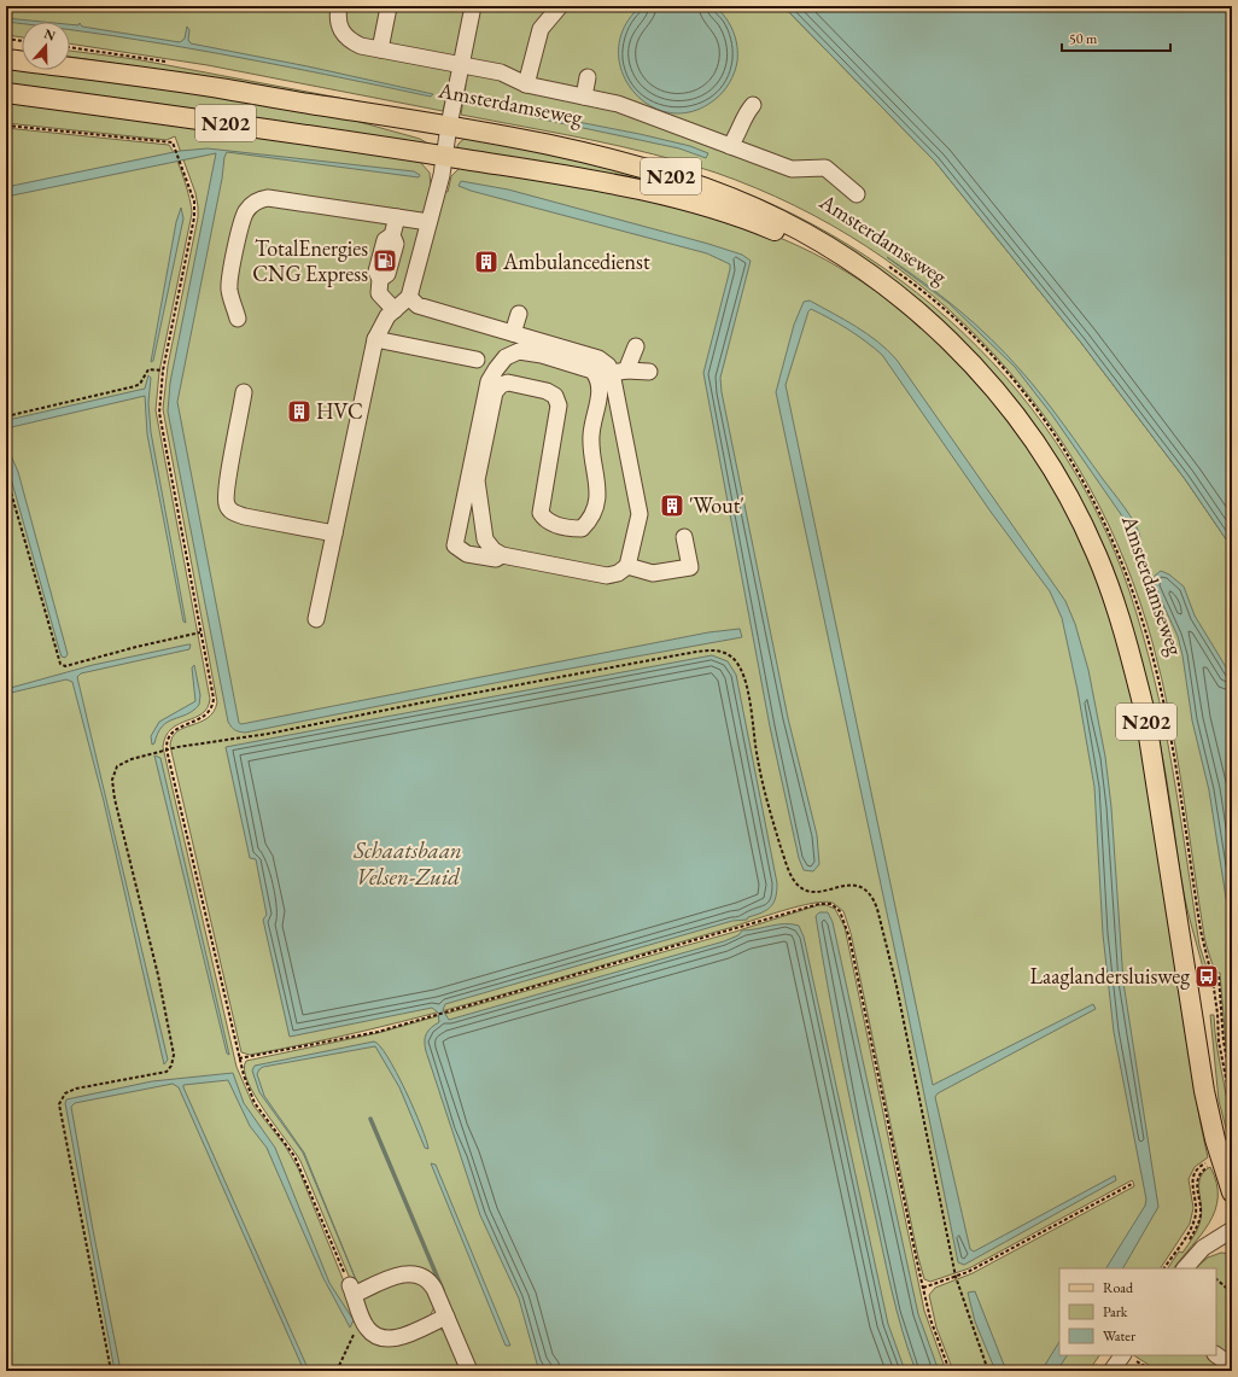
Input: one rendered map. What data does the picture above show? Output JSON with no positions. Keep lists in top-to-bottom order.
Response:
{
  "streets": {
    "main road": ["Amsterdamseweg", "N202"]
  },
  "water": ["Schaatsbaan Velsen-Zuid"],
  "places": {
    "fuel station": ["TotalEnergies CNG Express"],
    "building": ["Ambulancedienst", "HVC", "'Wout'"],
    "bus stop": ["Laaglandersluisweg"]
  },
  "legend": ["Road", "Park", "Water"],
  "scale_bar": "50 m",
  "north": "top"
}
